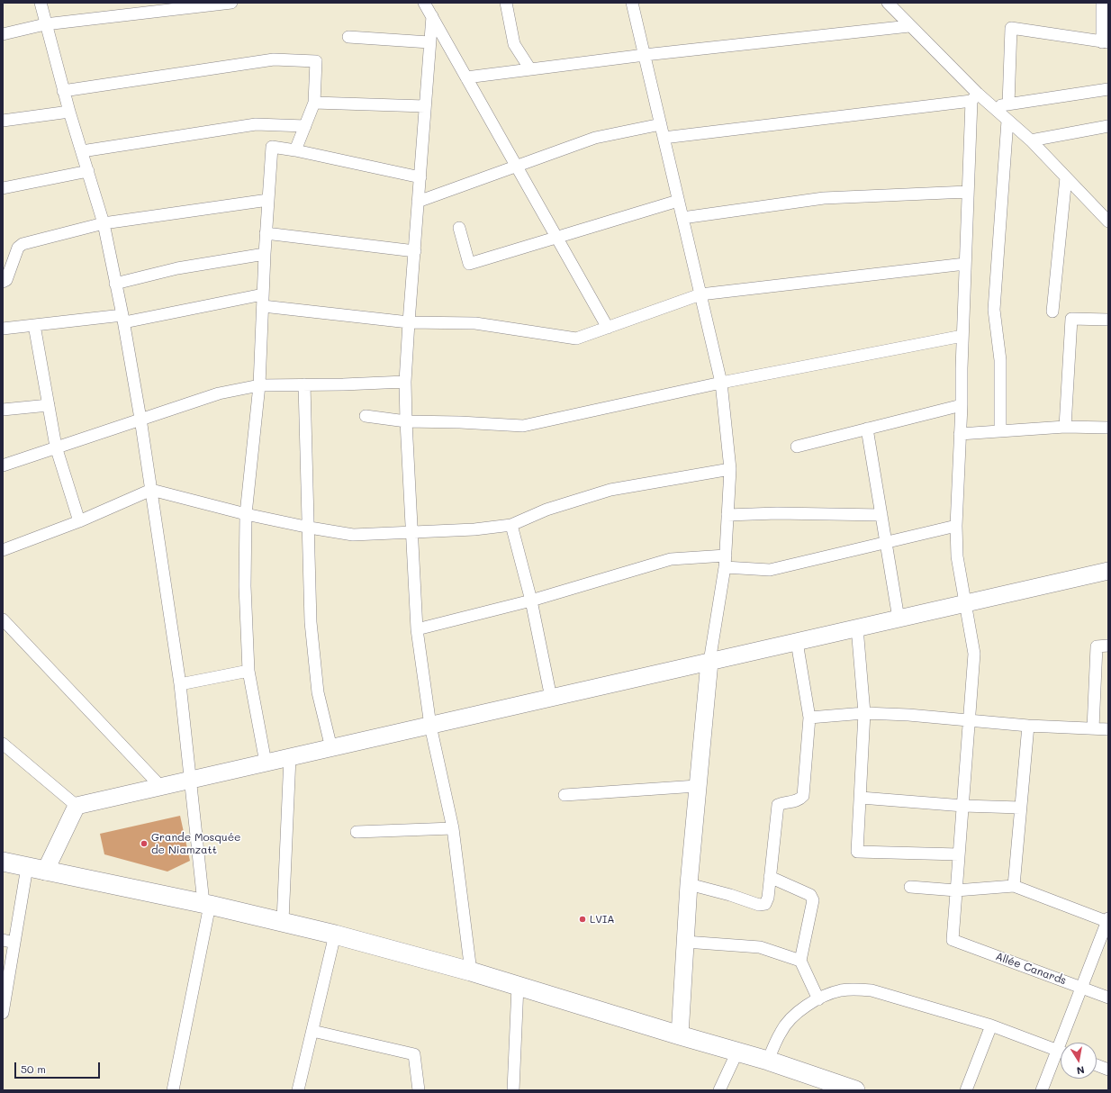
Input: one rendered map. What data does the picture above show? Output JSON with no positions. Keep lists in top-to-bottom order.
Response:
{
  "streets": {
    "street": ["Allée Canards"]
  },
  "places": ["Grande Mosquée de Niamzatt", "LVIA"],
  "scale_bar": "50 m",
  "north": "bottom"
}
